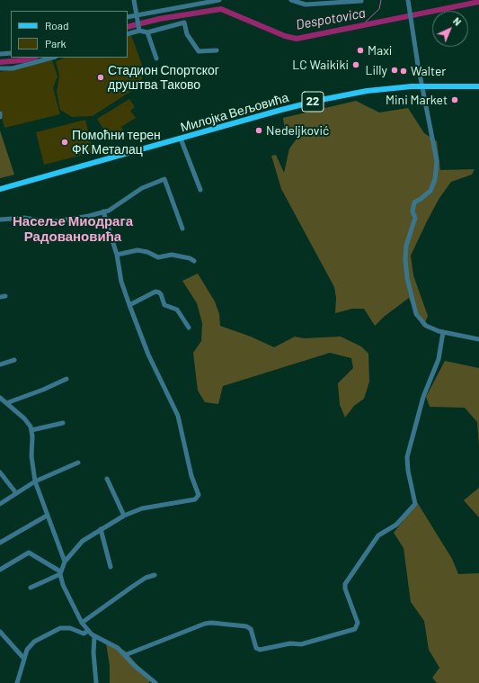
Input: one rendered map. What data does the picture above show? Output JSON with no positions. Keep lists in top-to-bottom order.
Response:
{
  "streets": {
    "main road": ["22", "Милојка Вељовића"]
  },
  "districts": ["Насеље Миодрага Радовановића"],
  "water": ["Despotovica"],
  "places": [
    "Maxi",
    "LC Waikiki",
    "Lilly",
    "Walter",
    "Стадион Спортског друштва Таково",
    "Mini Market",
    "Nedeljković",
    "Помоћни терен ФК Металац"
  ],
  "legend": ["Road", "Park"],
  "north": "top right"
}
